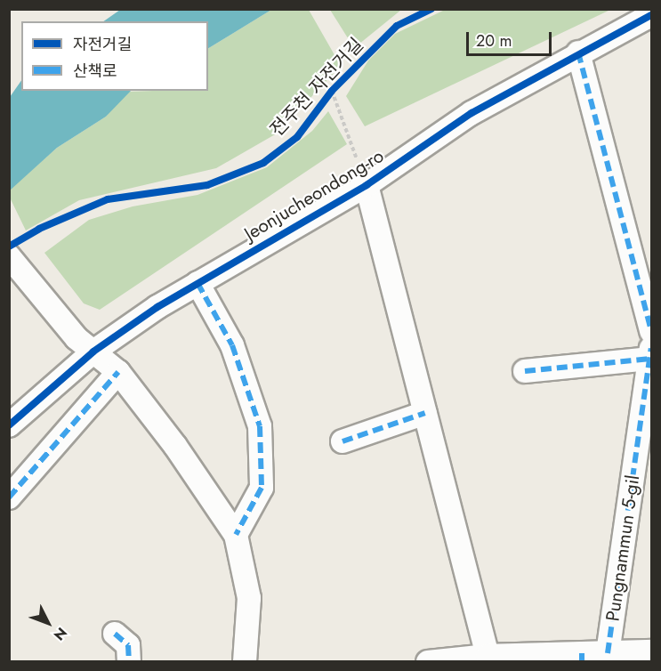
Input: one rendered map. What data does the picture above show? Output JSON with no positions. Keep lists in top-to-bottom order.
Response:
{
  "streets": {
    "street": ["Jeonjucheondong-ro", "Pungnammun 5-gil"],
    "cycle path": ["전주천 자전거길"]
  },
  "legend": ["자전거길", "산책로"],
  "scale_bar": "20 m",
  "north": "bottom right"
}
